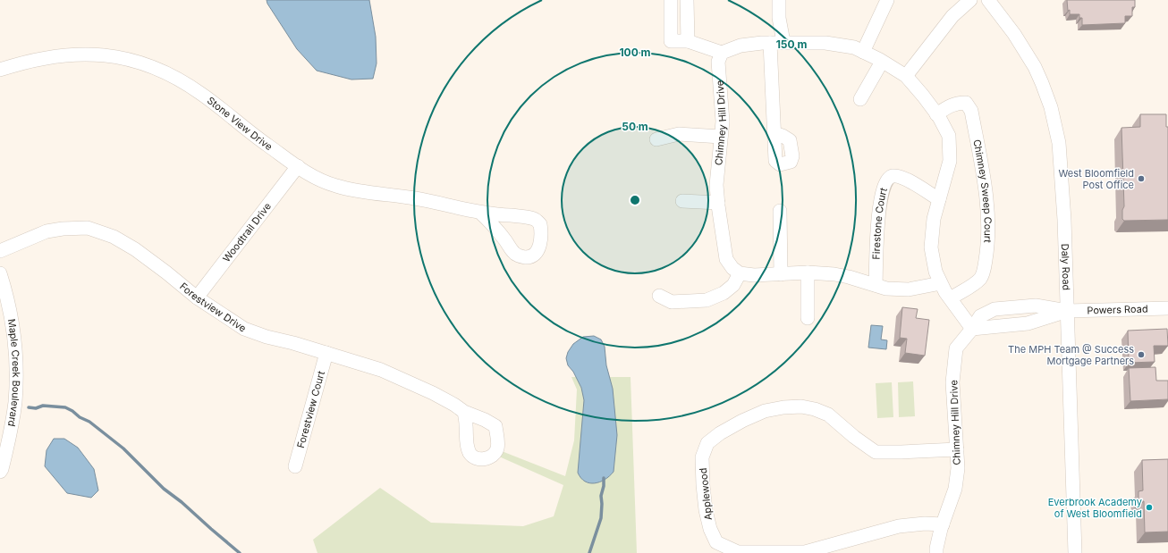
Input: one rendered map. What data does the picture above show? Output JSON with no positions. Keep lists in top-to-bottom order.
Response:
{
  "streets": {
    "street": [
      "Stone View Drive",
      "Chimney Hill Drive",
      "Chimney Sweep Court",
      "Firestone Court",
      "Woodtrail Drive",
      "Daly Road",
      "Forestview Drive",
      "Powers Road",
      "Maple Creek Boulevard",
      "Forestview Court",
      "Applewood"
    ]
  },
  "crossings": [
    ["Stone View Drive", "Woodtrail Drive"],
    ["Chimney Hill Drive", "Daly Road"],
    ["Chimney Hill Drive", "Powers Road"],
    ["Chimney Hill Drive", "Applewood"],
    ["Woodtrail Drive", "Forestview Drive"],
    ["Daly Road", "Powers Road"],
    ["Forestview Drive", "Forestview Court"]
  ],
  "places": ["West Bloomfield Post Office", "The MPH Team @ Success Mortgage Partners", "Everbrook Academy of West Bloomfield"],
  "rings": ["150 m", "100 m", "50 m"]
}
